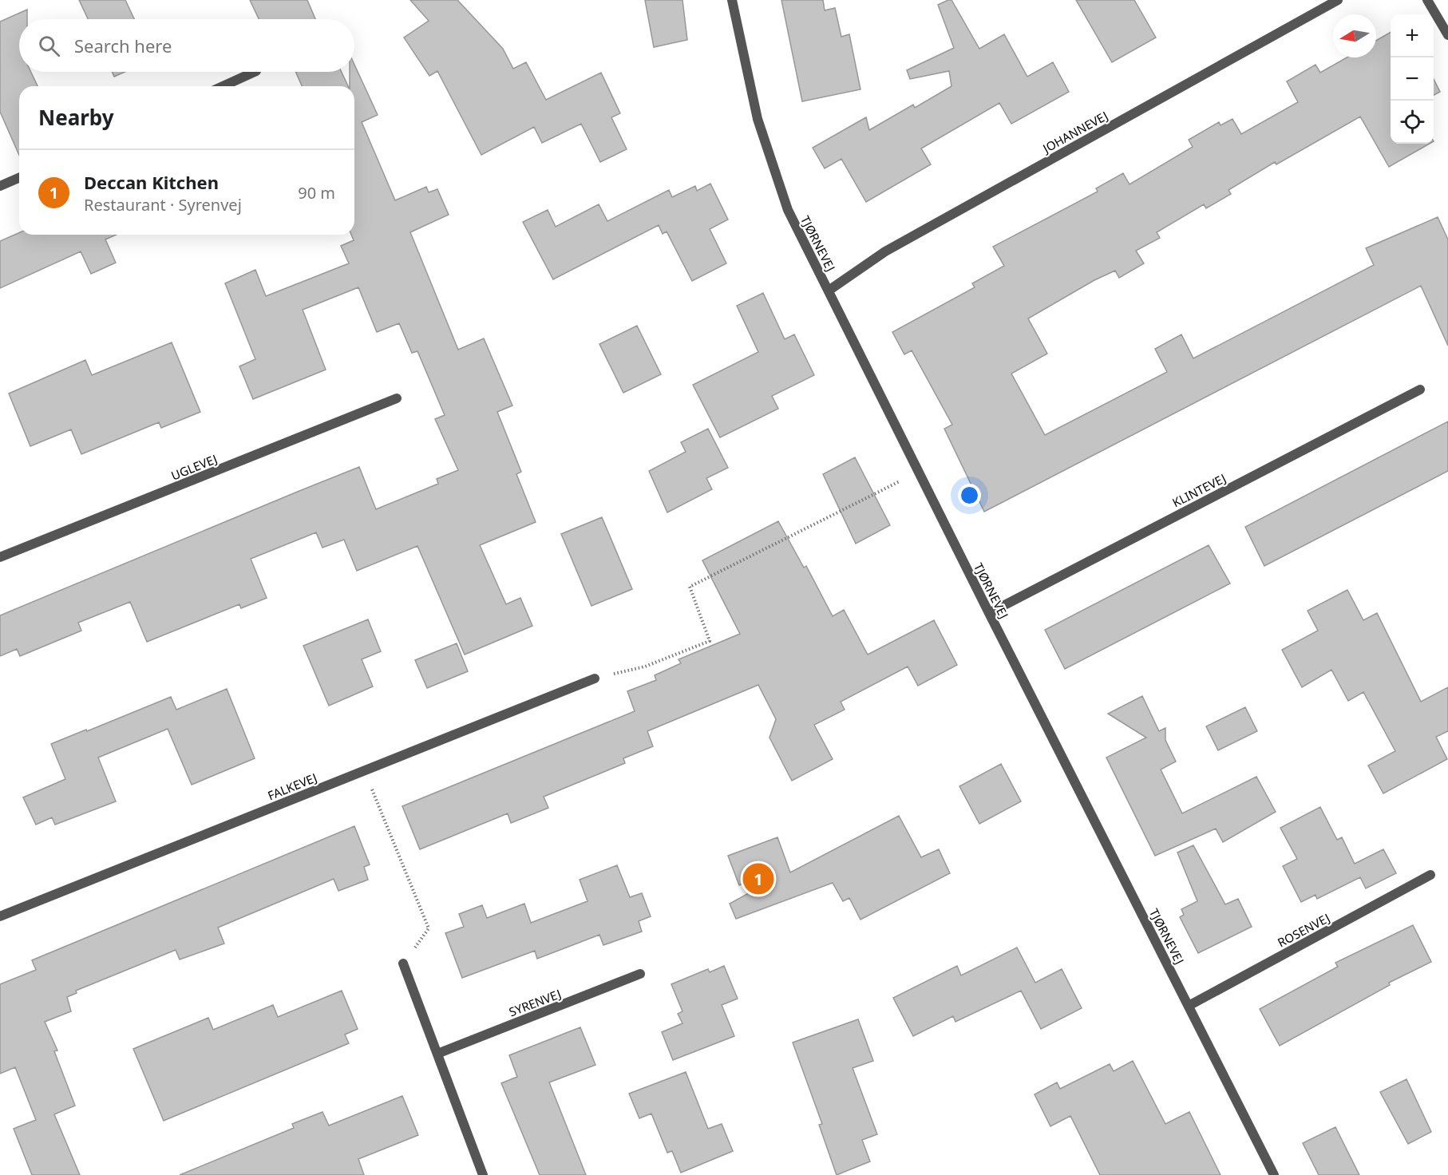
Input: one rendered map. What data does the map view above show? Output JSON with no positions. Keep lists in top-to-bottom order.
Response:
{
  "streets": {
    "street": [
      "JOHANNEVEJ",
      "TJØRNEVEJ",
      "UGLEVEJ",
      "KLINTEVEJ",
      "FALKEVEJ",
      "ROSENVEJ",
      "SYRENVEJ"
    ]
  },
  "crossings": [
    ["JOHANNEVEJ", "TJØRNEVEJ"],
    ["TJØRNEVEJ", "KLINTEVEJ"],
    ["TJØRNEVEJ", "ROSENVEJ"]
  ],
  "north": "left",
  "page": {
    "map_buttons": ["+", "−"],
    "search": "Search here",
    "heading": "Nearby",
    "list": [
      {
        "mark": "1",
        "name": "Deccan Kitchen",
        "note": "Restaurant · Syrenvej",
        "value": "90 m"
      }
    ],
    "pins": "1"
  }
}
